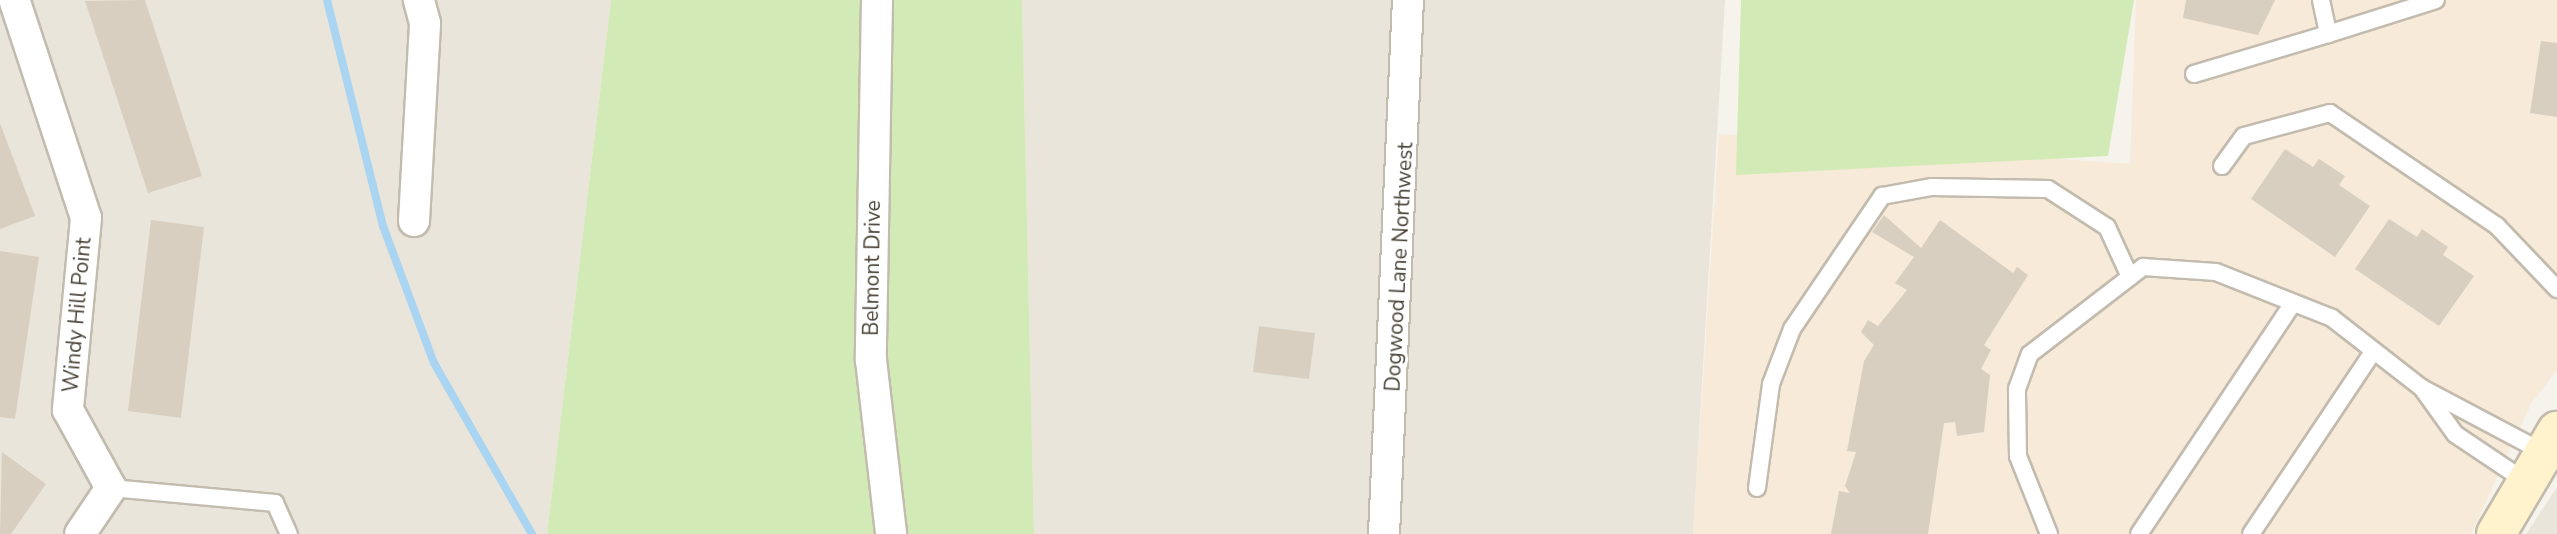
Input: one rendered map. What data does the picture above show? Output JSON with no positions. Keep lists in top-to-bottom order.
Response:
{
  "streets": {
    "street": ["Dogwood Lane Northwest", "Belmont Drive", "Windy Hill Point"]
  }
}
